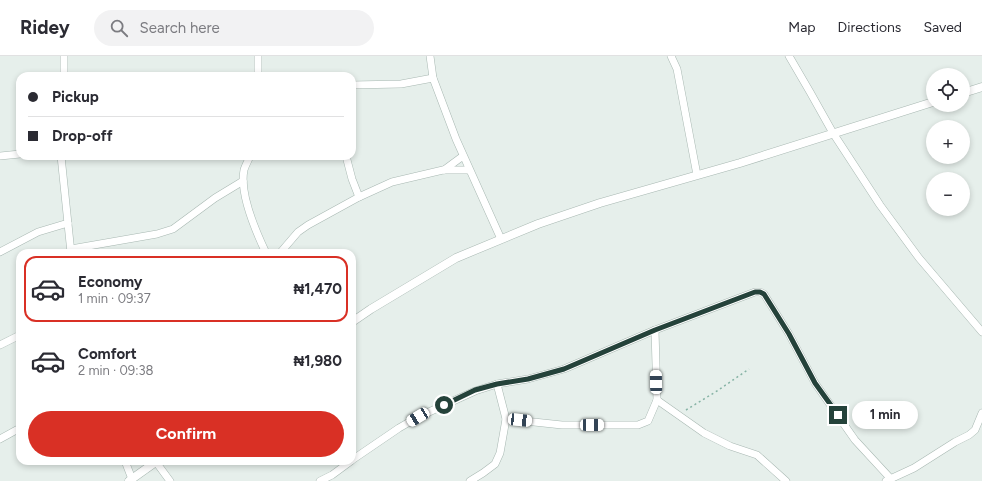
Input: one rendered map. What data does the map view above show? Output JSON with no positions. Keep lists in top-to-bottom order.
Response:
{
  "page": {
    "header": "Ridey",
    "search": "Search here",
    "nav": ["Map", "Directions", "Saved"],
    "map_buttons": ["+", "−"],
    "banner": ["Pickup", "Drop-off"],
    "list": [
      {
        "name": "Economy",
        "note": "1 min · 09:37",
        "value": "₦1,470"
      },
      {
        "name": "Comfort",
        "note": "2 min · 09:38",
        "value": "₦1,980"
      }
    ],
    "bubble": "1 min",
    "buttons": "Confirm"
  }
}
